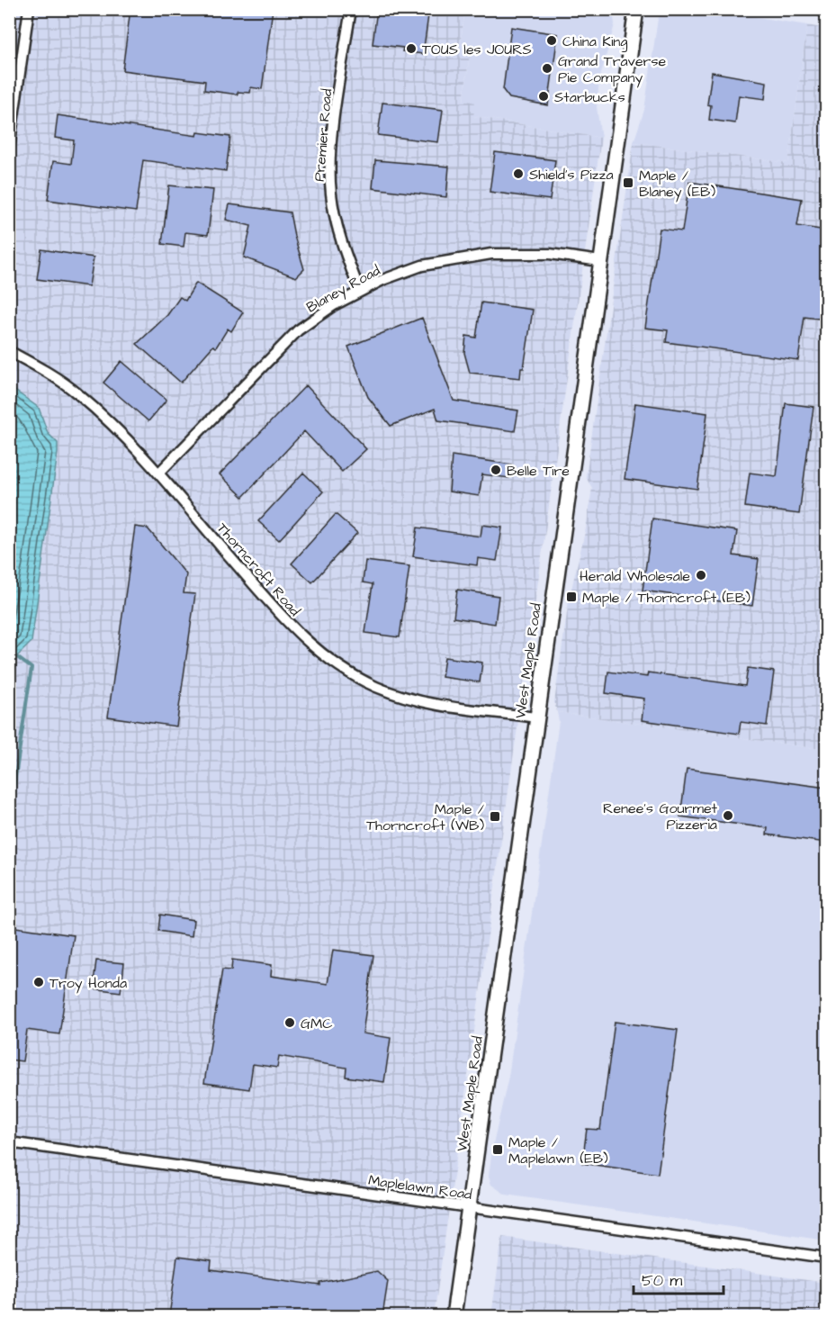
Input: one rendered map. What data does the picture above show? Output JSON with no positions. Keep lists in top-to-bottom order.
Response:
{
  "streets": {
    "main road": ["West Maple Road"],
    "street": [
      "Premier Road",
      "Blaney Road",
      "Thorncroft Road",
      "Maplelawn Road"
    ]
  },
  "crossings": [
    ["Premier Road", "Blaney Road"],
    ["Blaney Road", "Thorncroft Road"],
    ["Blaney Road", "West Maple Road"],
    ["Thorncroft Road", "West Maple Road"],
    ["West Maple Road", "Maplelawn Road"]
  ],
  "places": {
    "other": [
      "China King",
      "TOUS les JOURS",
      "Grand Traverse Pie Company",
      "Starbucks",
      "Shield's Pizza",
      "Belle Tire",
      "Herald Wholesale",
      "Renee's Gourmet Pizzeria",
      "Troy Honda",
      "GMC"
    ],
    "transit": [
      "Maple / Blaney (EB)",
      "Maple / Thorncroft (EB)",
      "Maple / Thorncroft (WB)",
      "Maple / Maplelawn (EB)"
    ]
  },
  "scale_bar": "50 m"
}
